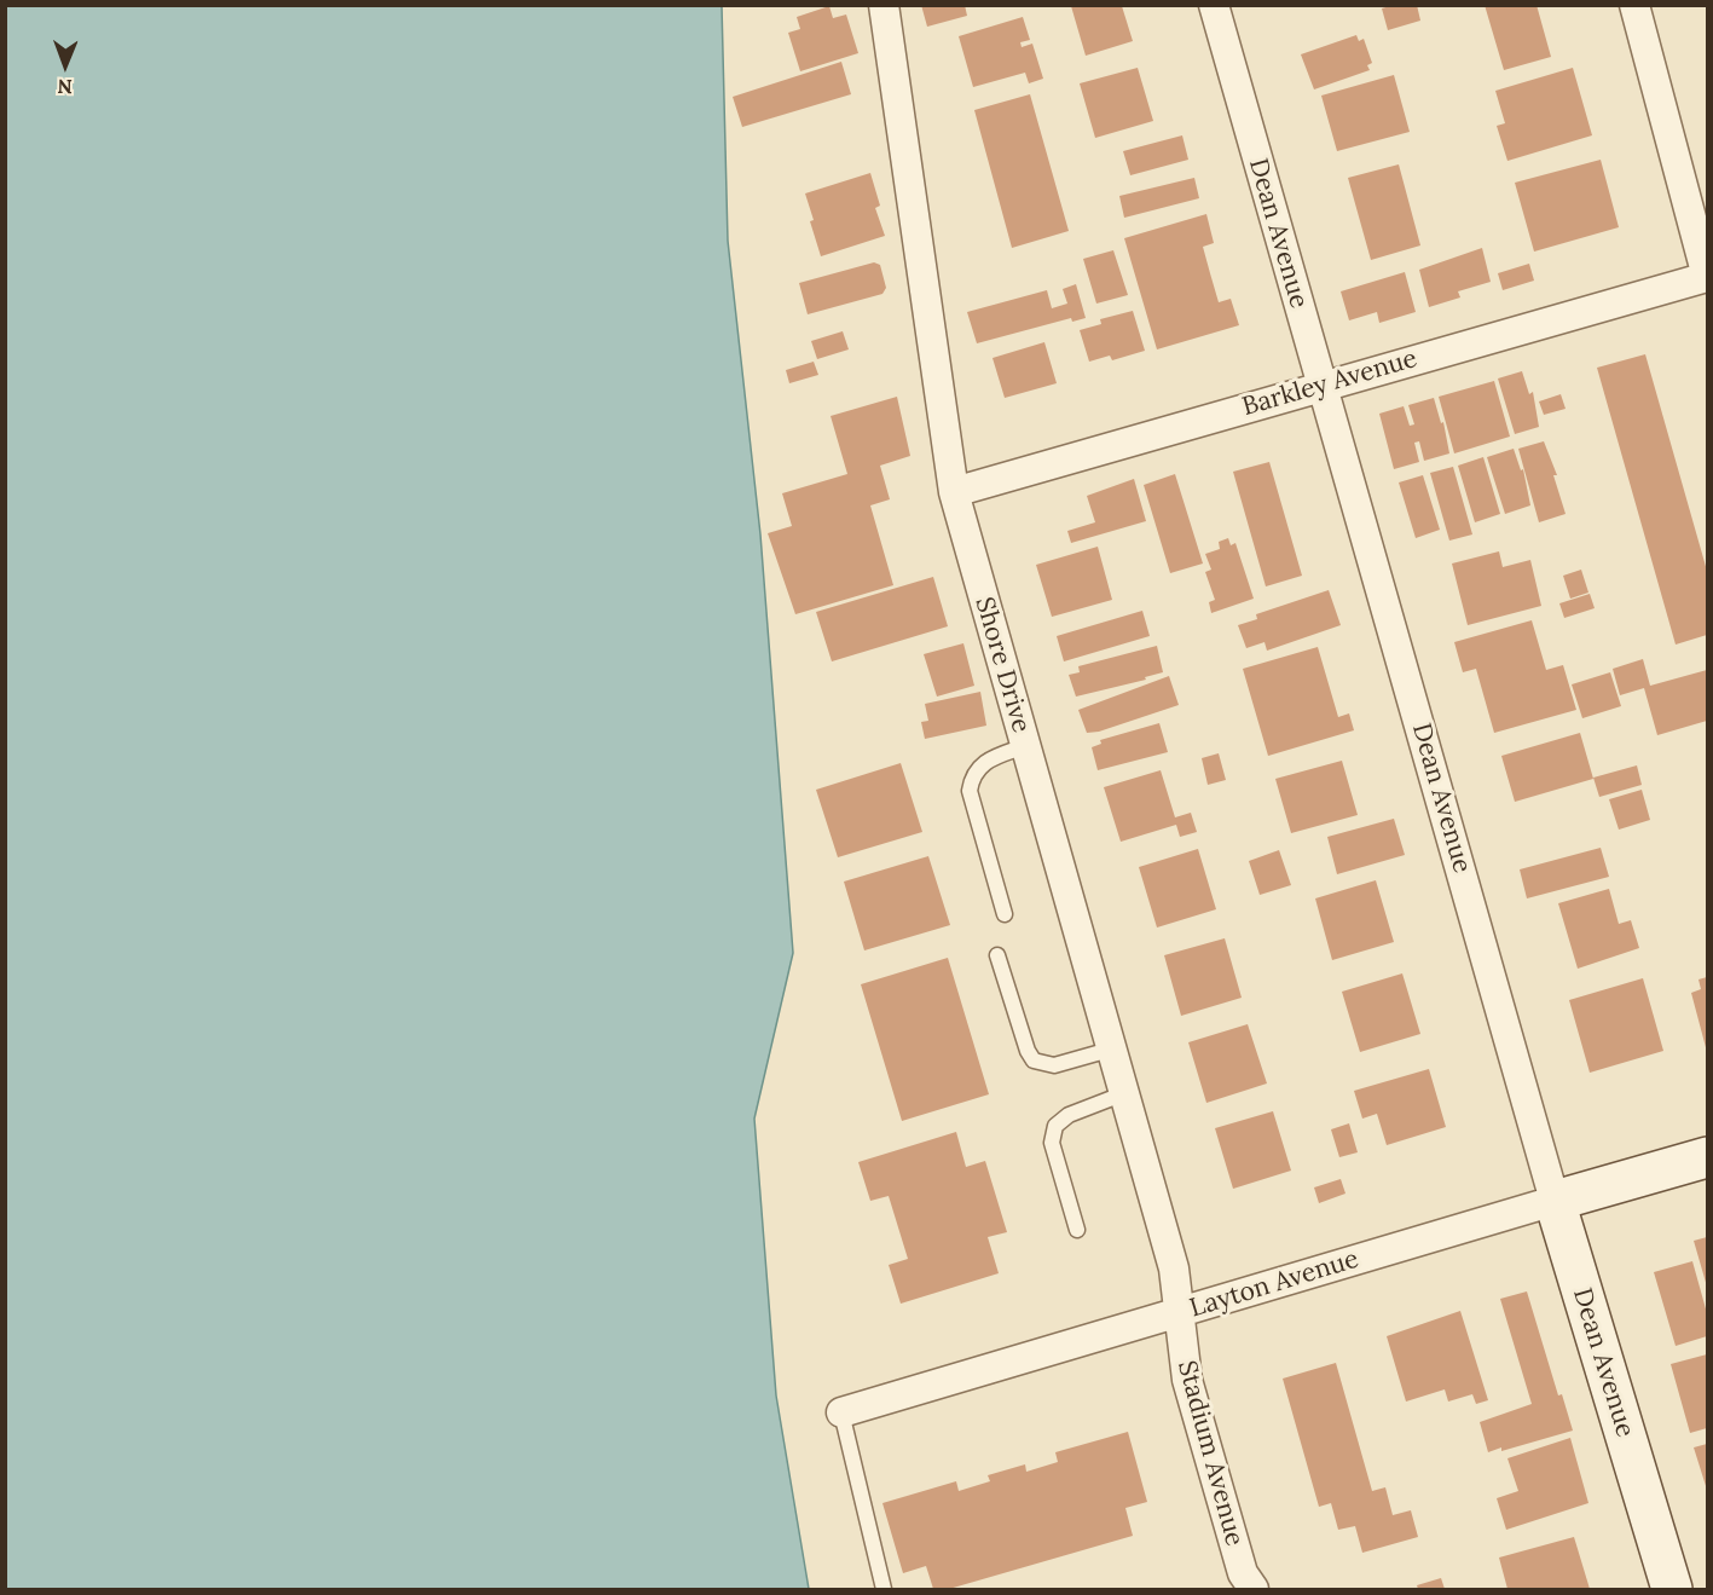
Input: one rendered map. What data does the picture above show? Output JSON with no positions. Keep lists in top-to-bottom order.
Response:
{
  "streets": {
    "street": [
      "Dean Avenue",
      "Barkley Avenue",
      "Shore Drive",
      "Layton Avenue",
      "Stadium Avenue"
    ]
  },
  "crossings": [
    ["Dean Avenue", "Barkley Avenue"],
    ["Dean Avenue", "Layton Avenue"],
    ["Barkley Avenue", "Shore Drive"],
    ["Shore Drive", "Layton Avenue"],
    ["Shore Drive", "Stadium Avenue"],
    ["Layton Avenue", "Stadium Avenue"]
  ],
  "north": "bottom"
}
